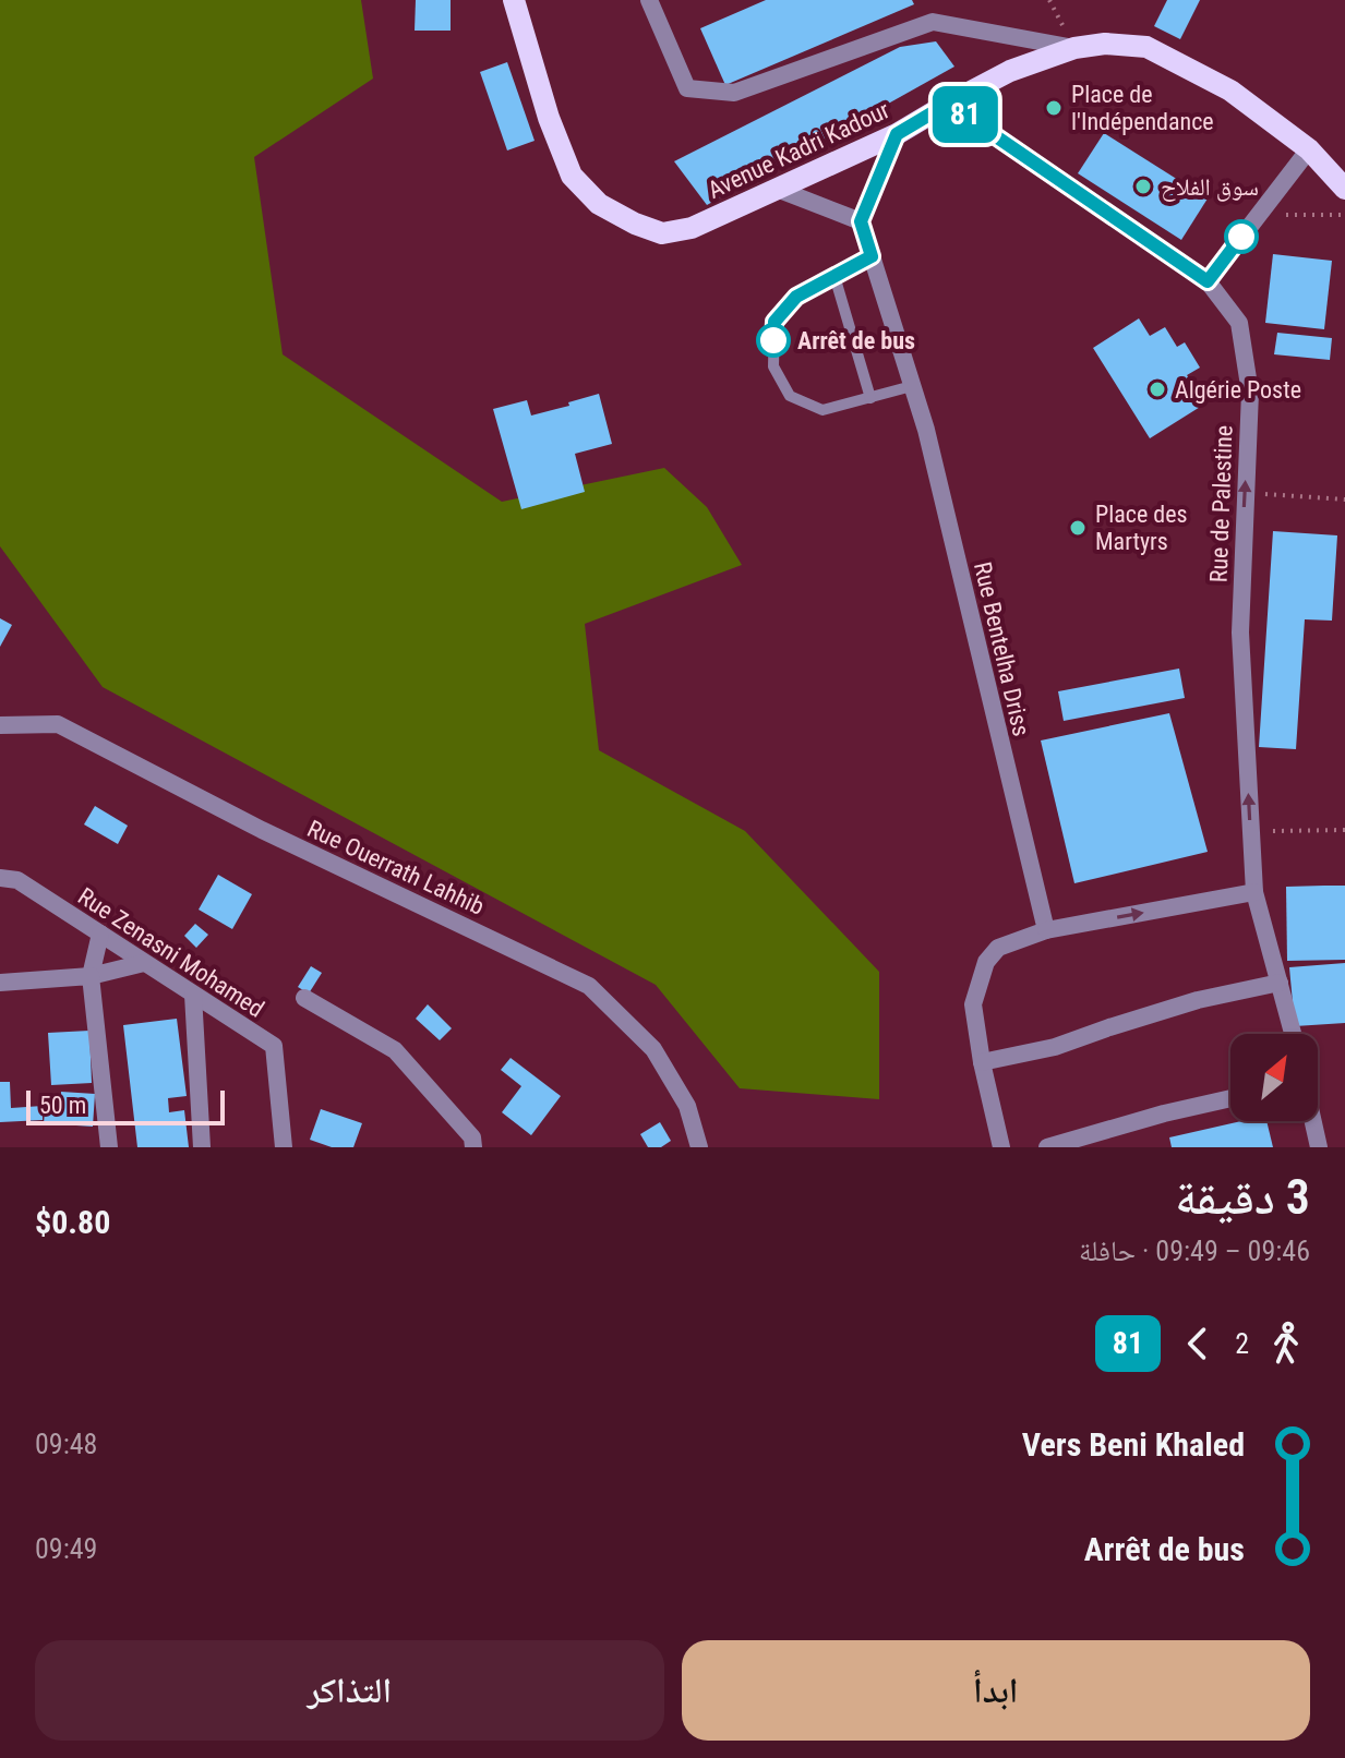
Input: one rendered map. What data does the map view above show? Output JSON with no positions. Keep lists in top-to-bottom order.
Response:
{
  "streets": {
    "main road": ["Avenue Kadri Kadour"],
    "street": [
      "Rue de Palestine",
      "Rue Bentelha Driss",
      "Rue Ouerrath Lahhib",
      "Rue Zenasni Mohamed"
    ]
  },
  "crossings": [
    ["Avenue Kadri Kadour", "Rue de Palestine"]
  ],
  "places": [
    "Place de l'Indépendance",
    "سوق الفلاح",
    "Arrêt de bus",
    "Algérie Poste",
    "Place des Martyrs"
  ],
  "lines": ["bus line 81"],
  "scale_bar": "50 m",
  "north": "top right",
  "page": {
    "on_map": "81",
    "scale": "50 m",
    "heading": ["3 دقيقة", "09:46 – 09:49 · حافلة", "$0.80"],
    "legs": ["2", "81"],
    "list": [
      {
        "name": "Vers Beni Khaled",
        "value": "09:48"
      },
      {
        "name": "Arrêt de bus",
        "value": "09:49"
      }
    ],
    "buttons": ["ابدأ", "التذاكر"]
  }
}
